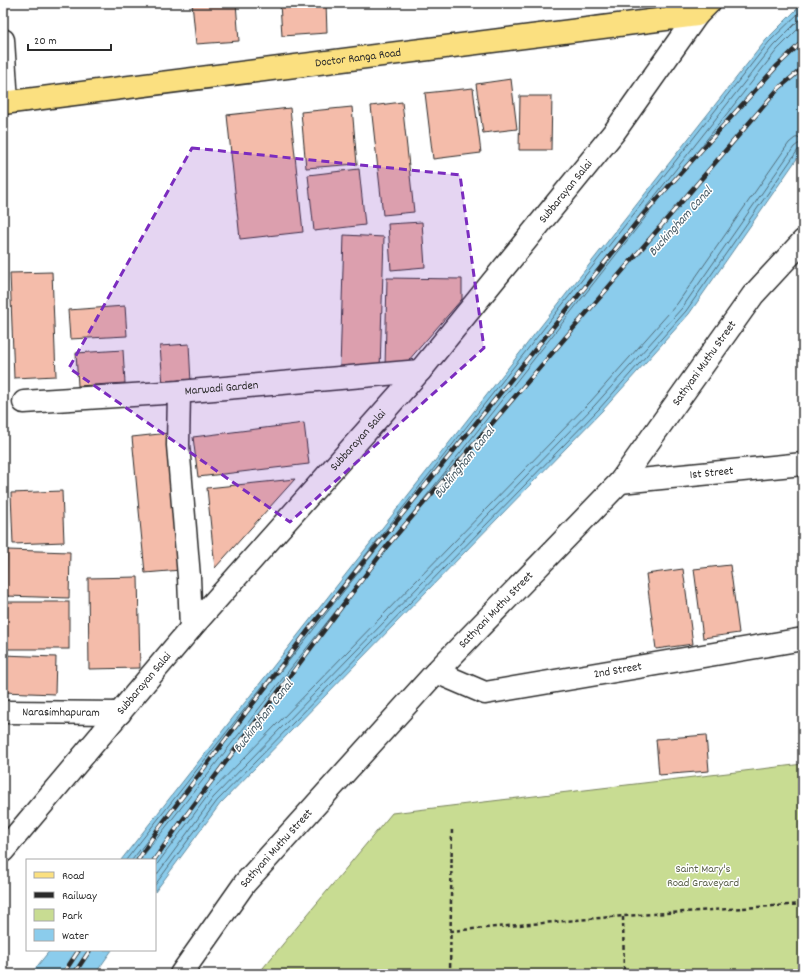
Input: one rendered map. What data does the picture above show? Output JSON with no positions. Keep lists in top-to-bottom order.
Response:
{
  "streets": {
    "main road": ["Doctor Ranga Road"],
    "street": [
      "Subbarayan Salai",
      "Sathyani Muthu Street",
      "Marwadi Garden",
      "1st Street",
      "2nd Street",
      "Narasimhapuram"
    ]
  },
  "crossings": [
    ["Doctor Ranga Road", "Subbarayan Salai"],
    ["Subbarayan Salai", "Marwadi Garden"],
    ["Subbarayan Salai", "Narasimhapuram"],
    ["Sathyani Muthu Street", "1st Street"],
    ["Sathyani Muthu Street", "2nd Street"]
  ],
  "water": ["Buckingham Canal"],
  "parks": ["Saint Mary's Road Graveyard"],
  "legend": [
    "Road",
    "Railway",
    "Park",
    "Water"
  ],
  "scale_bar": "20 m"
}
